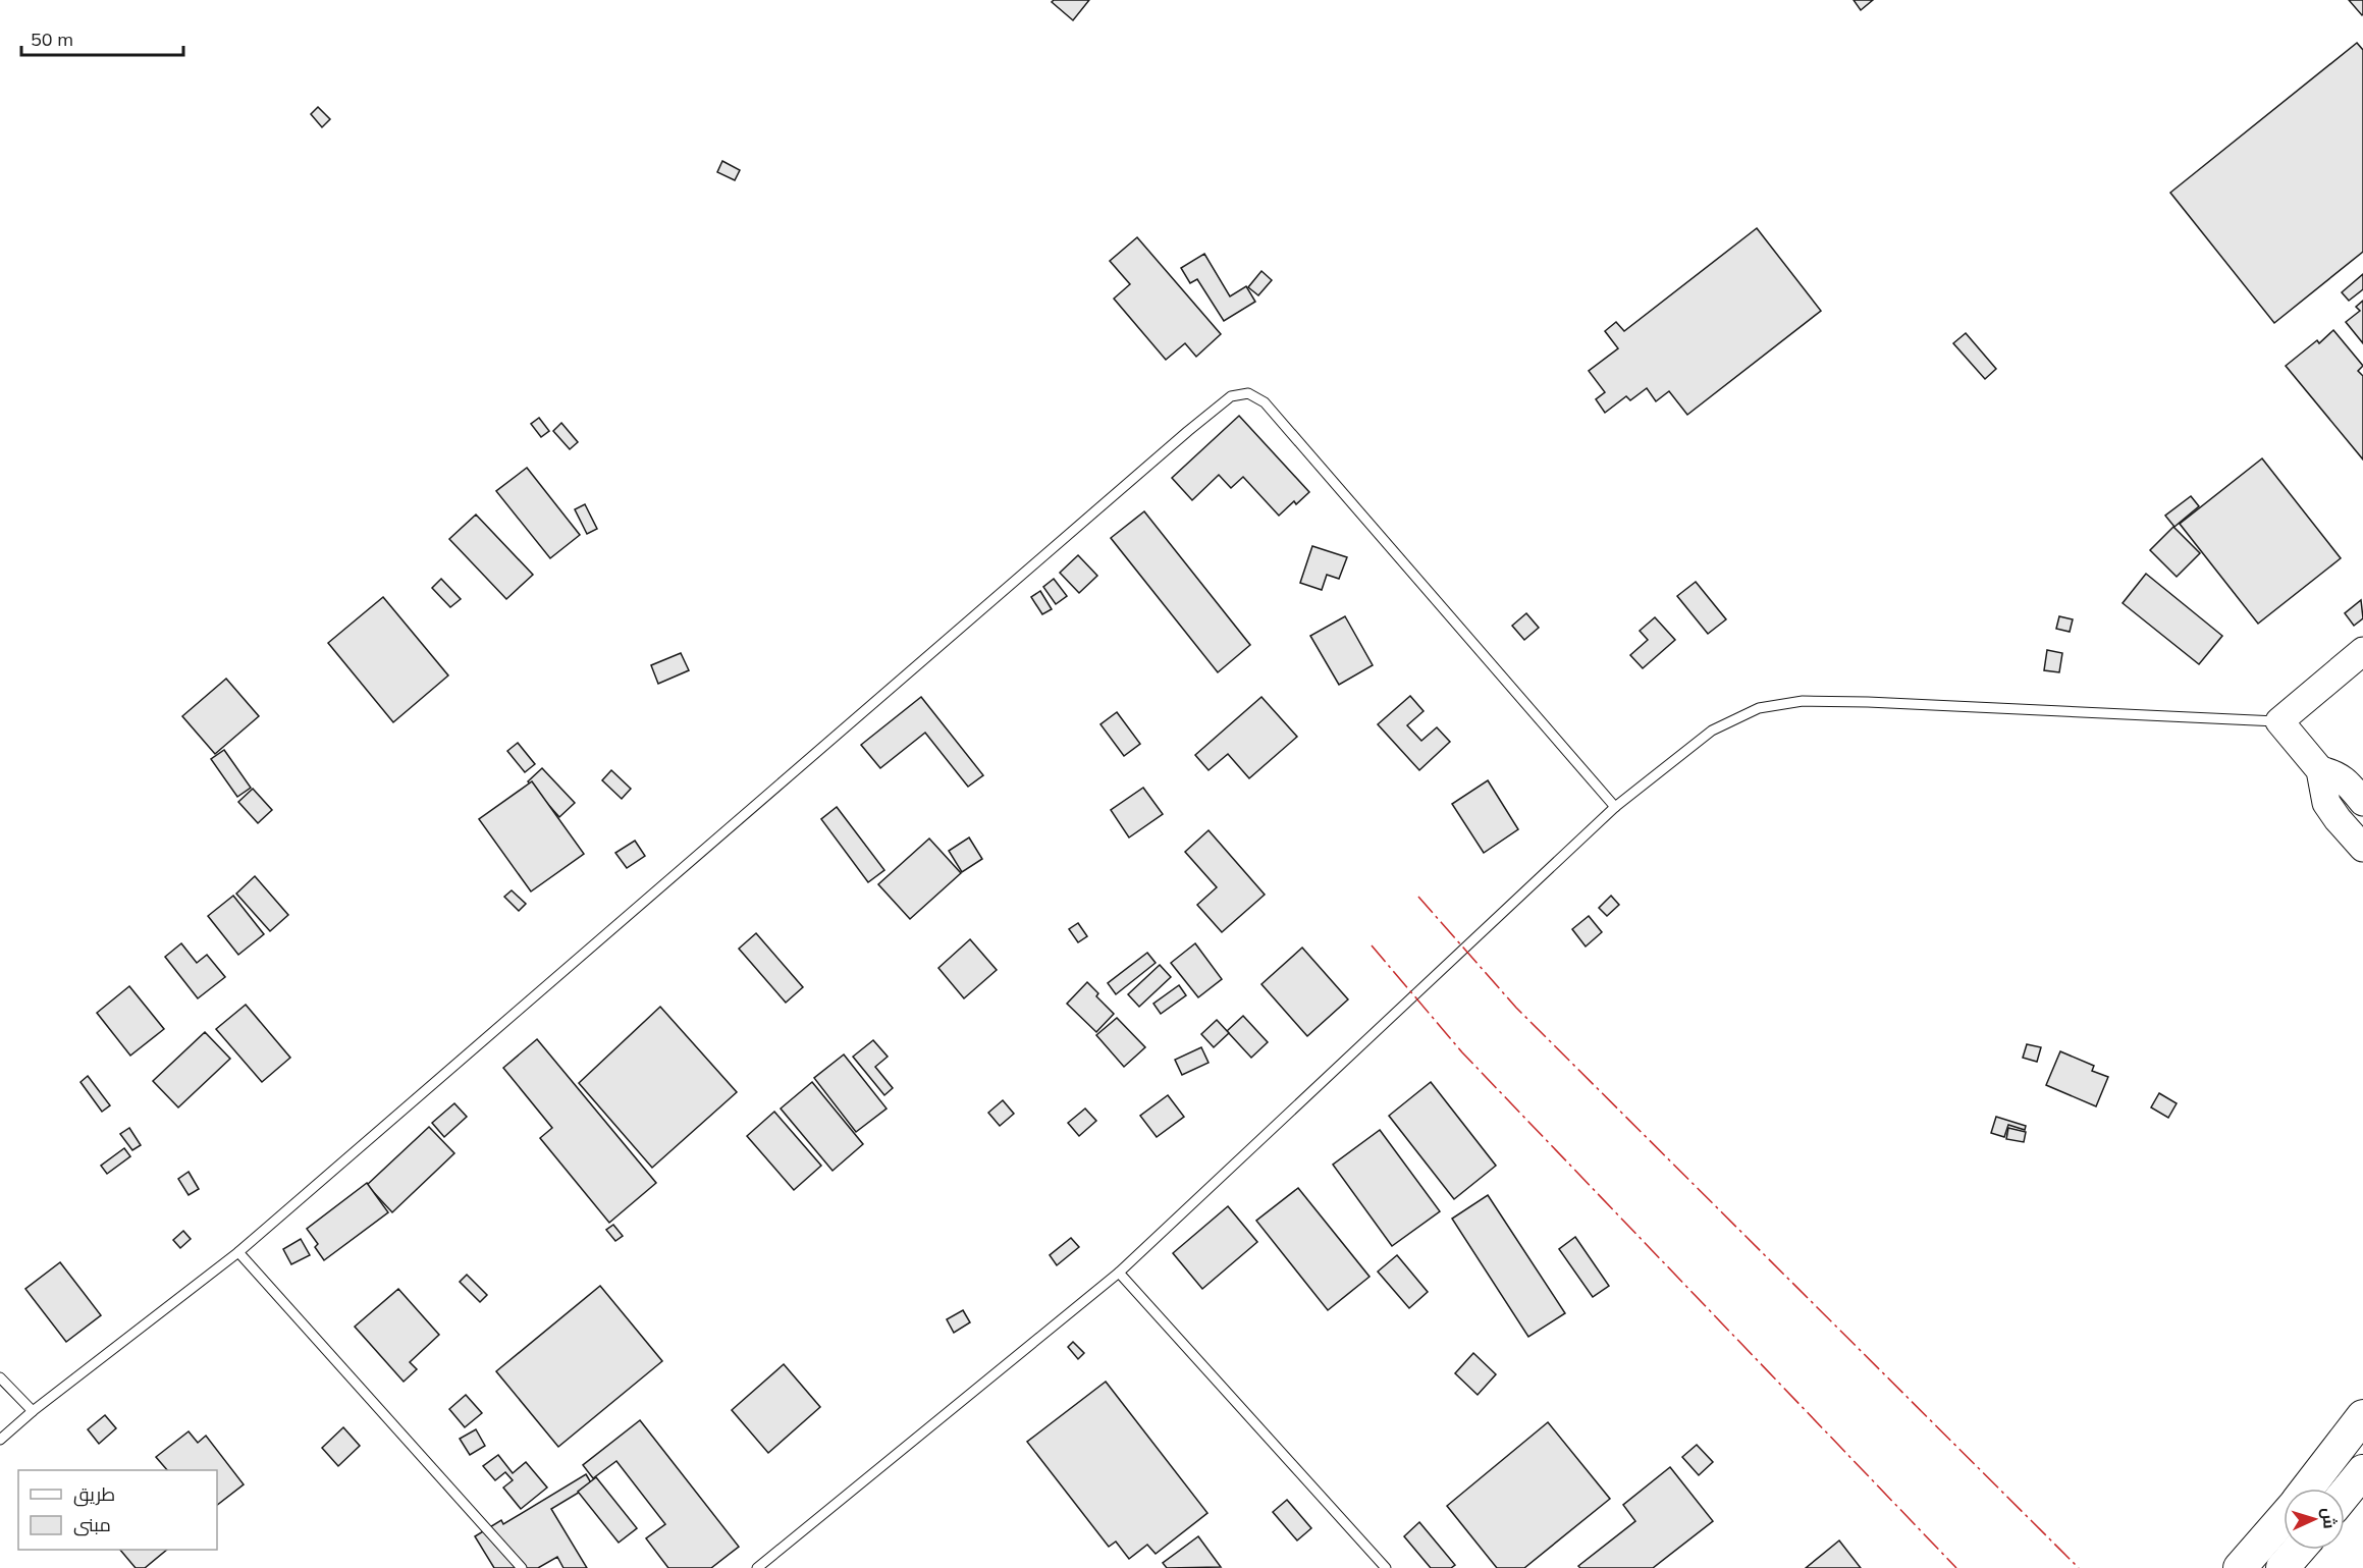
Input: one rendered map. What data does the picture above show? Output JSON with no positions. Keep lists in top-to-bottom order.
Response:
{
  "legend": ["طريق", "مبنى"],
  "scale_bar": "50 m",
  "north": "right"
}
